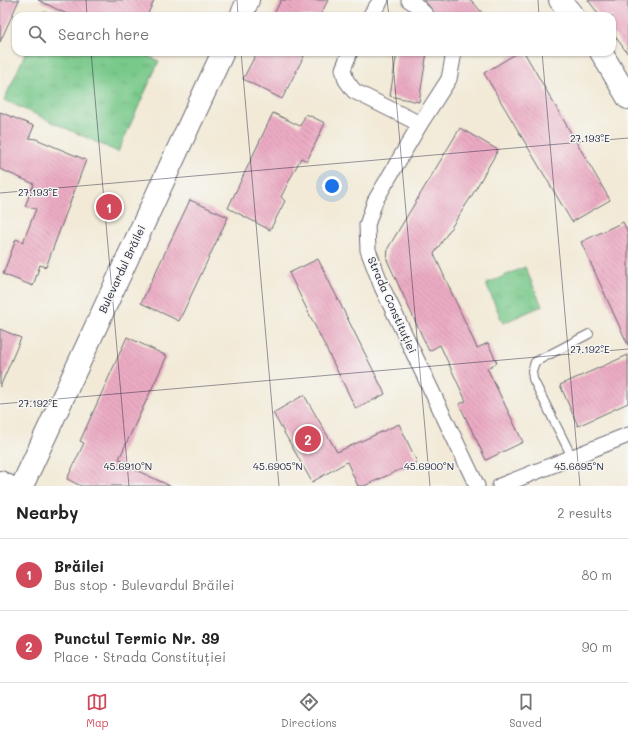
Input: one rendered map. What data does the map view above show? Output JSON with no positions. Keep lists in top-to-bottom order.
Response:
{
  "streets": {
    "main road": ["Bulevardul Brăilei"],
    "street": ["Strada Constituției"]
  },
  "page": {
    "search": "Search here",
    "pins": ["1", "2"],
    "heading": ["Nearby", "2 results"],
    "list": [
      {
        "mark": "1",
        "name": "Brăilei",
        "note": "Bus stop · Bulevardul Brăilei",
        "value": "80 m"
      },
      {
        "mark": "2",
        "name": "Punctul Termic Nr. 39",
        "note": "Place · Strada Constituției",
        "value": "90 m"
      }
    ],
    "nav": ["Map", "Directions", "Saved"]
  },
  "coordinates": [
    "27.193°E",
    "27.192°E",
    "45.6910°N",
    "45.6905°N",
    "45.6900°N",
    "45.6895°N"
  ]
}
